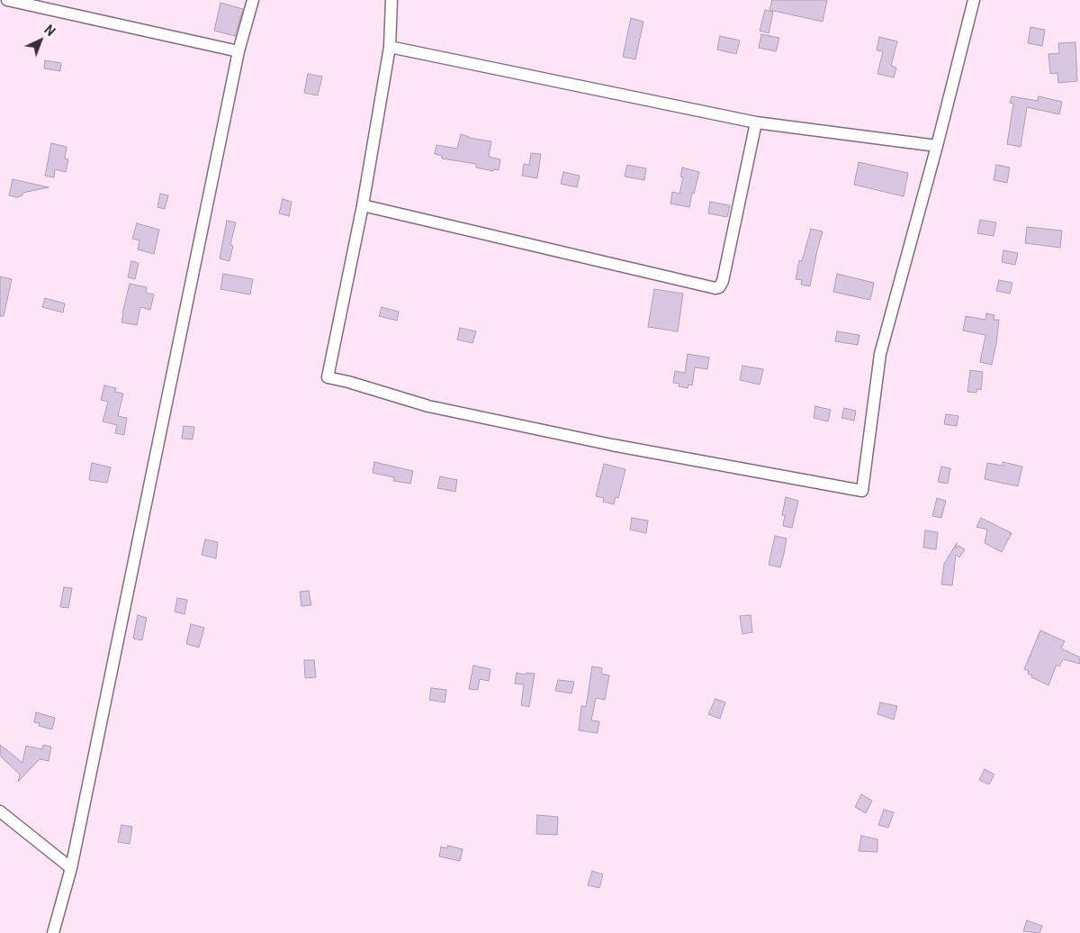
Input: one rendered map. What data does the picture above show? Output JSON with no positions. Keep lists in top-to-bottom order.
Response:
{
  "north": "top right"
}
